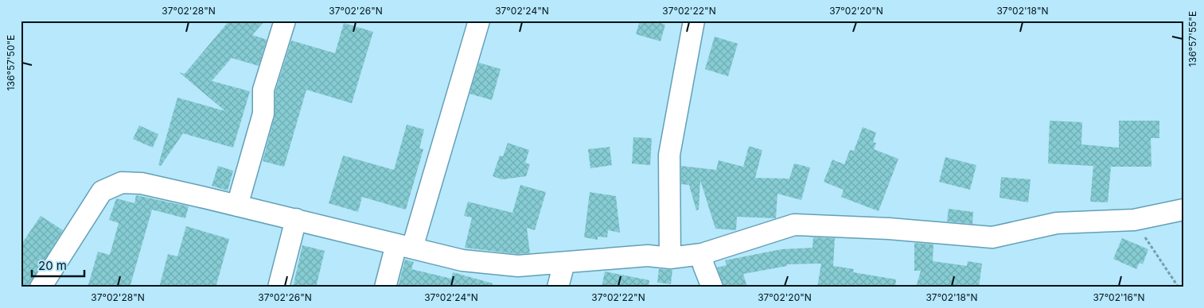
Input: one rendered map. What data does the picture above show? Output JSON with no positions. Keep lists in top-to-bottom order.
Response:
{
  "scale_bar": "20 m",
  "coordinates": [
    "37°02'28\"N",
    "37°02'26\"N",
    "37°02'24\"N",
    "37°02'22\"N",
    "37°02'20\"N",
    "37°02'18\"N",
    "136°57'55\"E",
    "136°57'50\"E",
    "37°02'16\"N"
  ]
}
